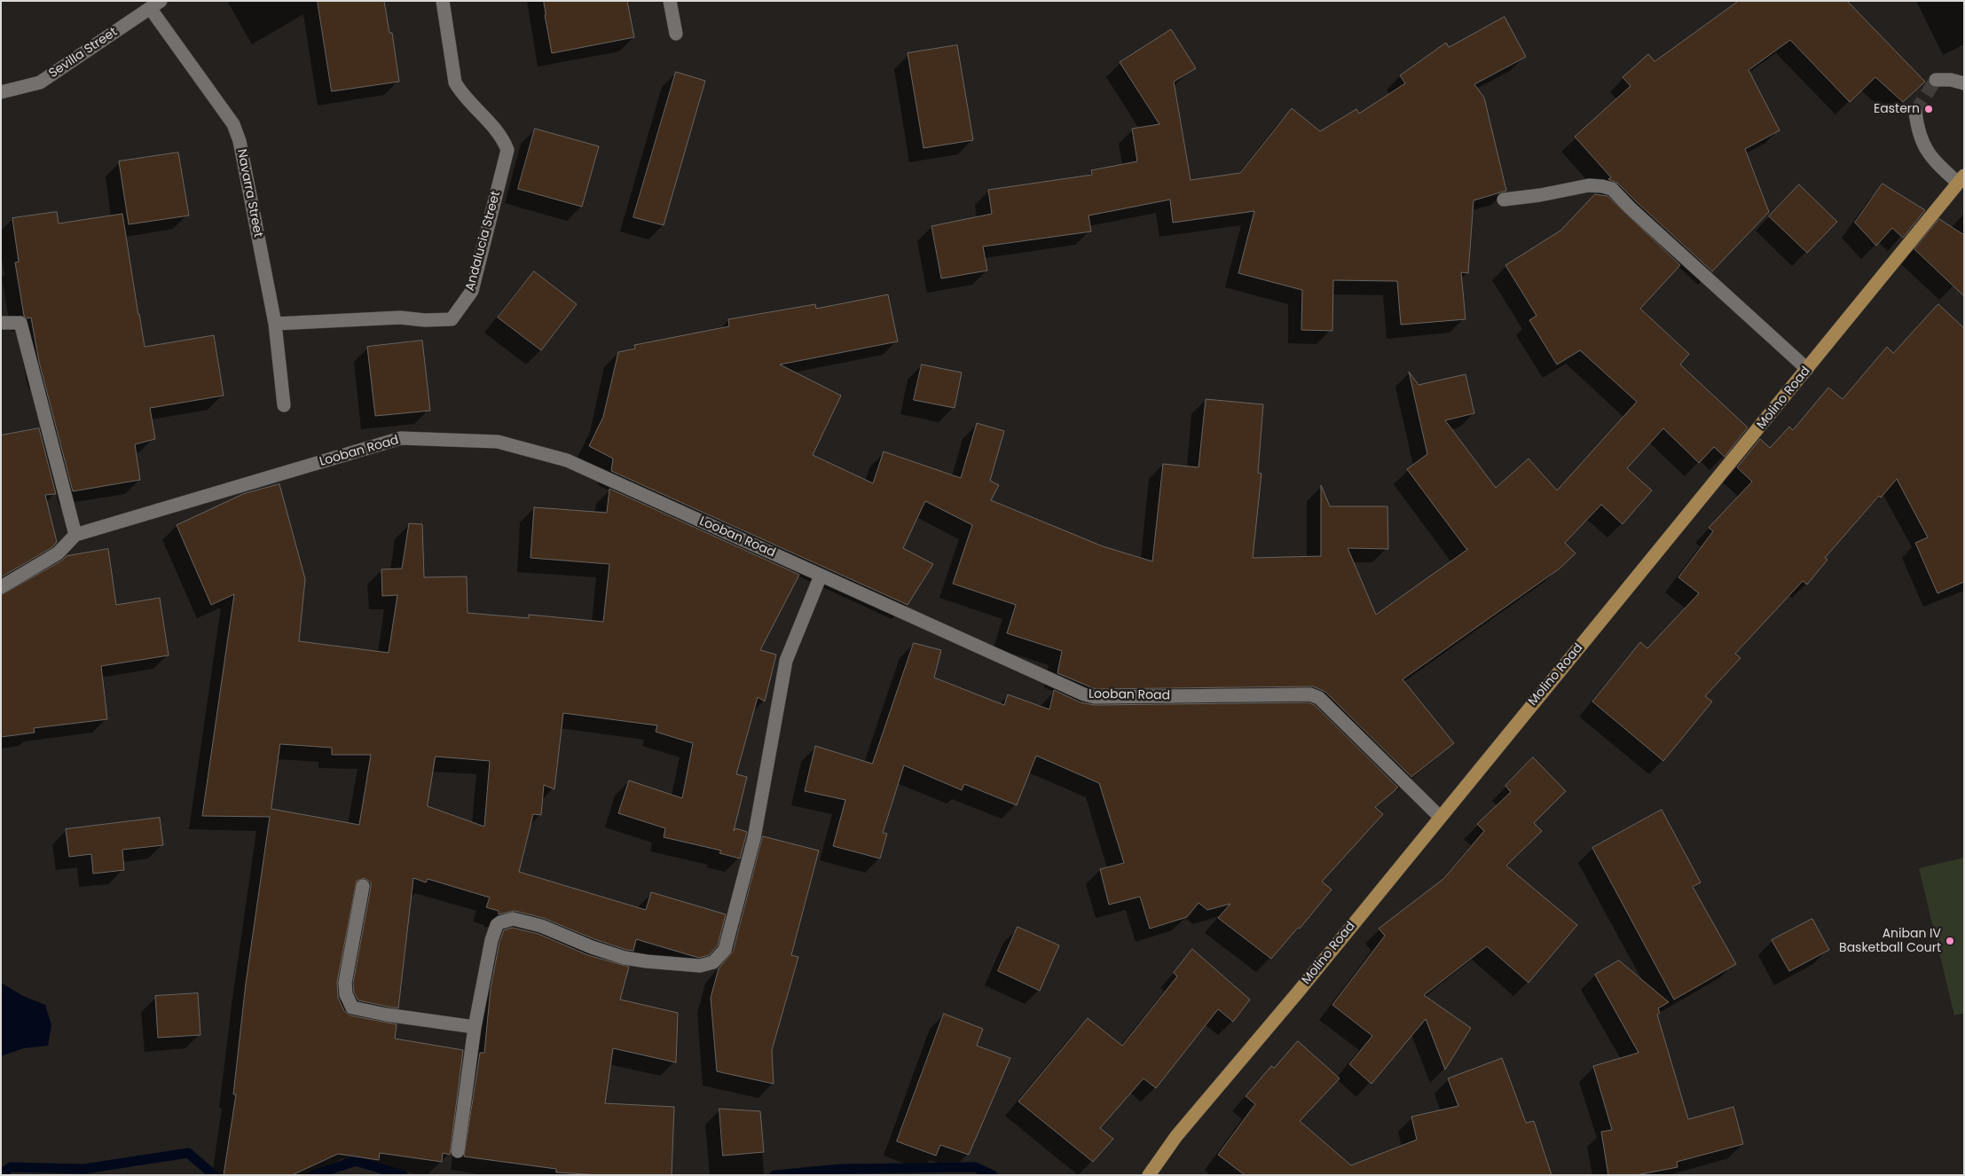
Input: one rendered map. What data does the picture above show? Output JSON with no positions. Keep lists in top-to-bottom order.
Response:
{
  "streets": {
    "main road": ["Molino Road"],
    "street": [
      "Sevilla Street",
      "Navarra Street",
      "Andalucia Street",
      "Looban Road"
    ]
  },
  "crossings": [
    ["Sevilla Street", "Navarra Street"],
    ["Navarra Street", "Andalucia Street"],
    ["Molino Road", "Looban Road"]
  ],
  "places": ["Eastern", "Aniban IV Basketball Court"]
}
